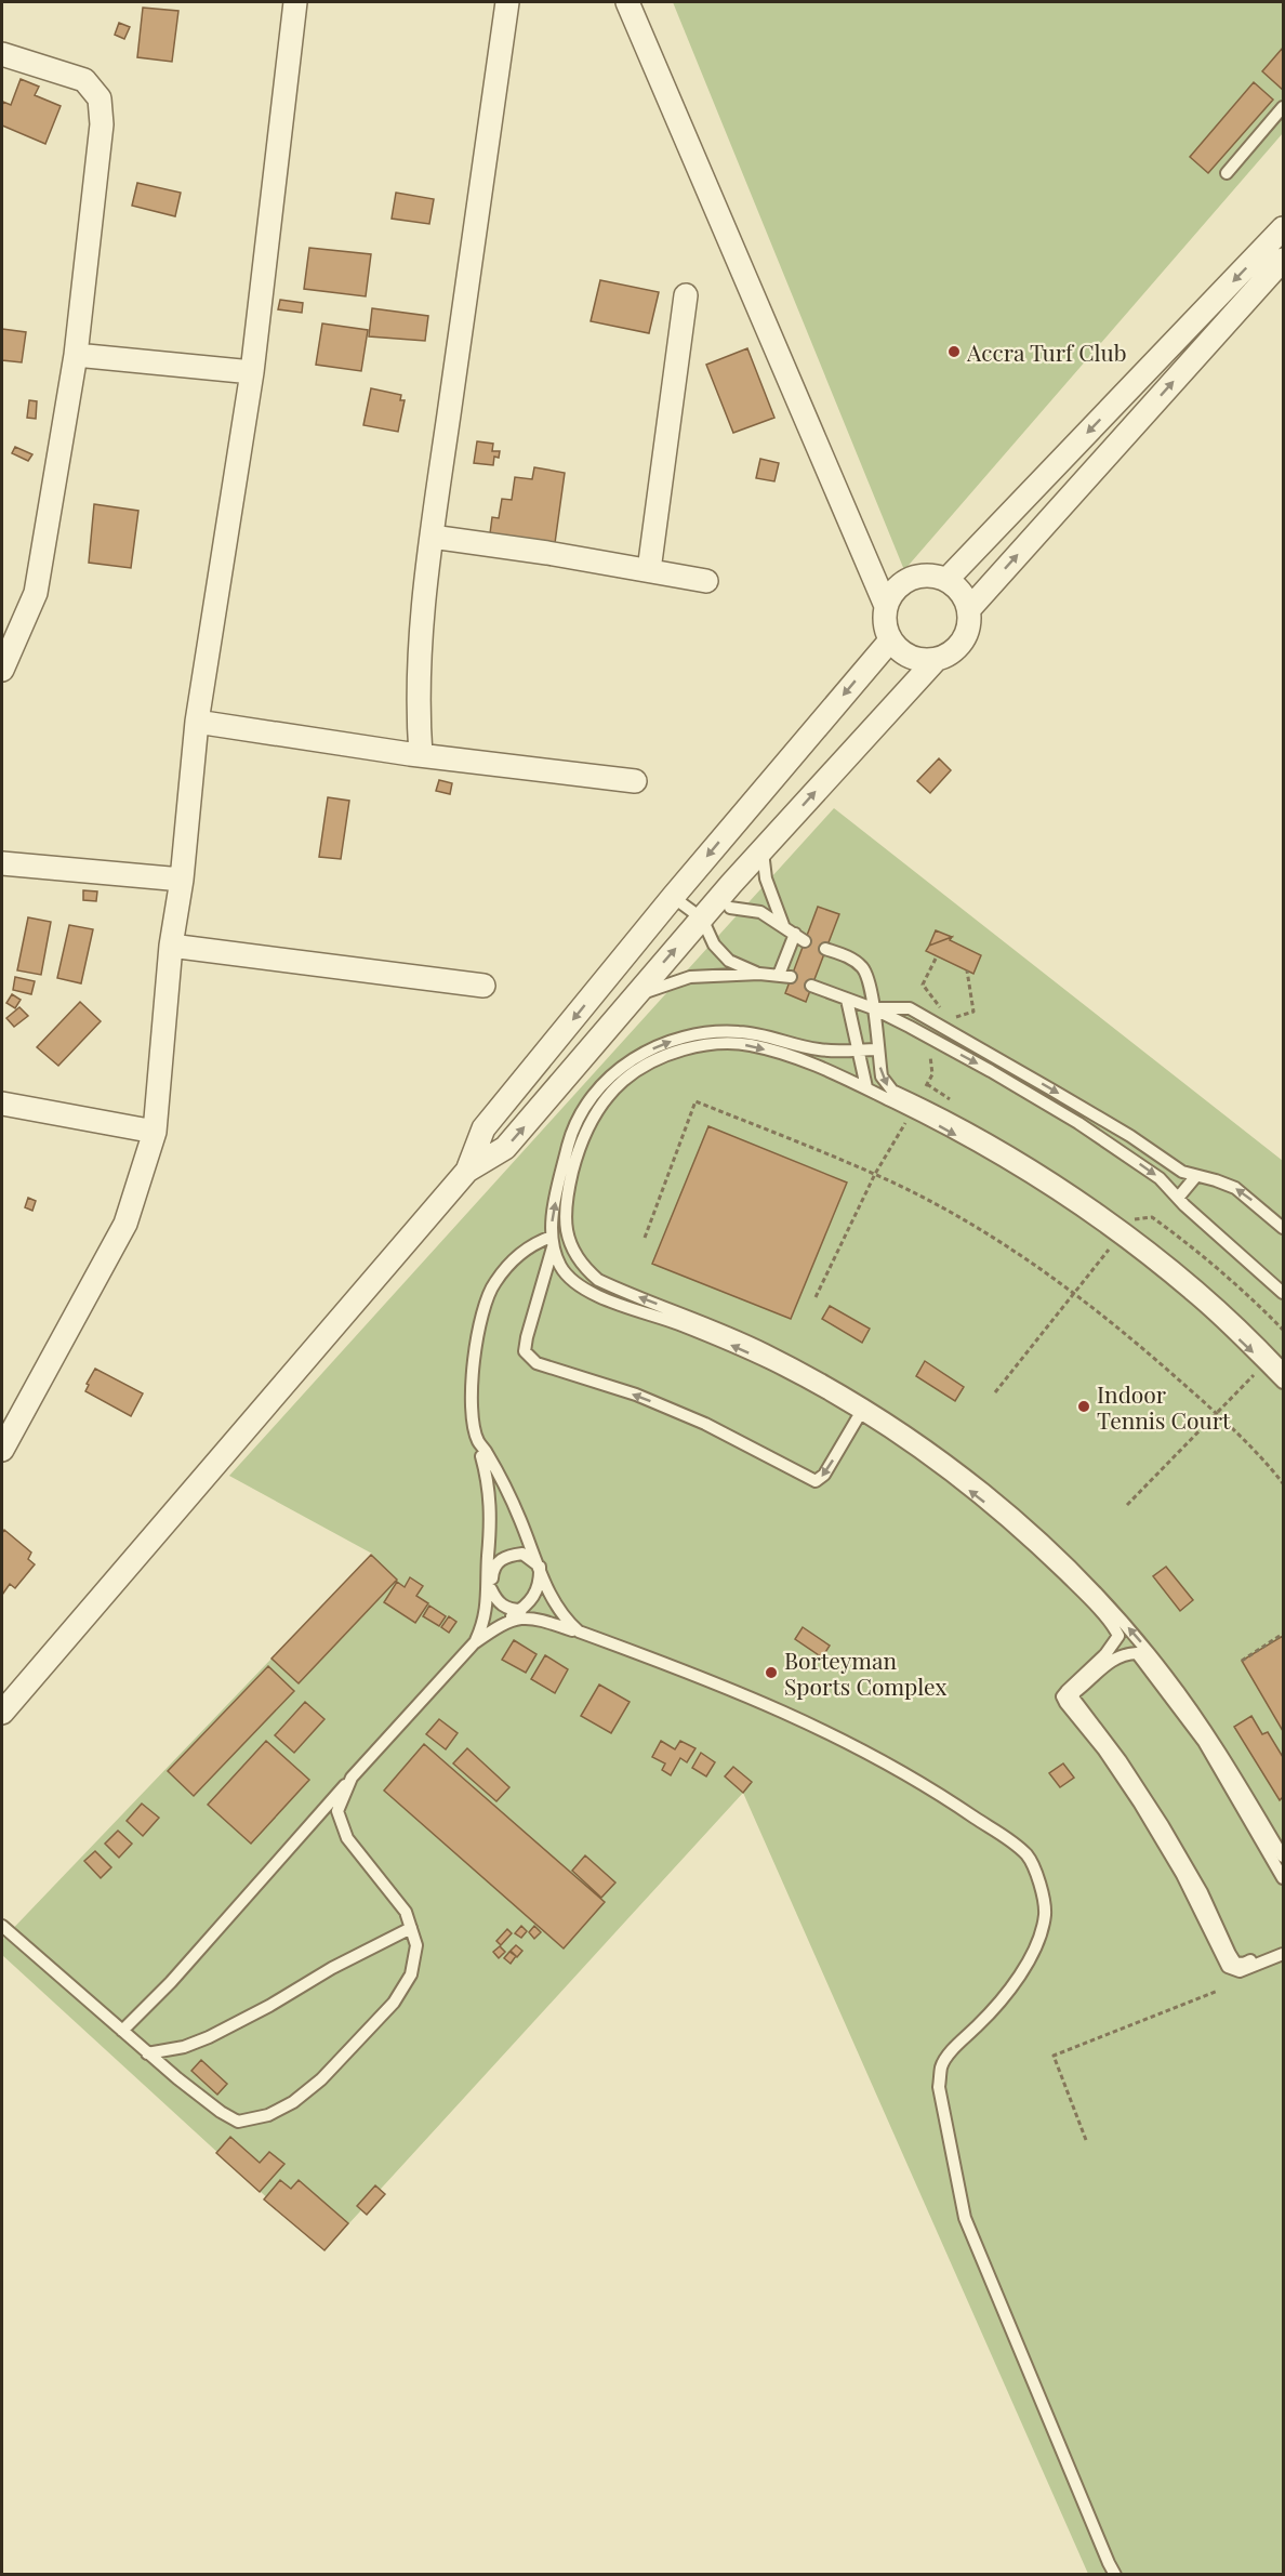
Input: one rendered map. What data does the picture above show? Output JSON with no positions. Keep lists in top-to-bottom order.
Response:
{
  "places": ["Accra Turf Club", "Indoor Tennis Court", "Borteyman Sports Complex"]
}
